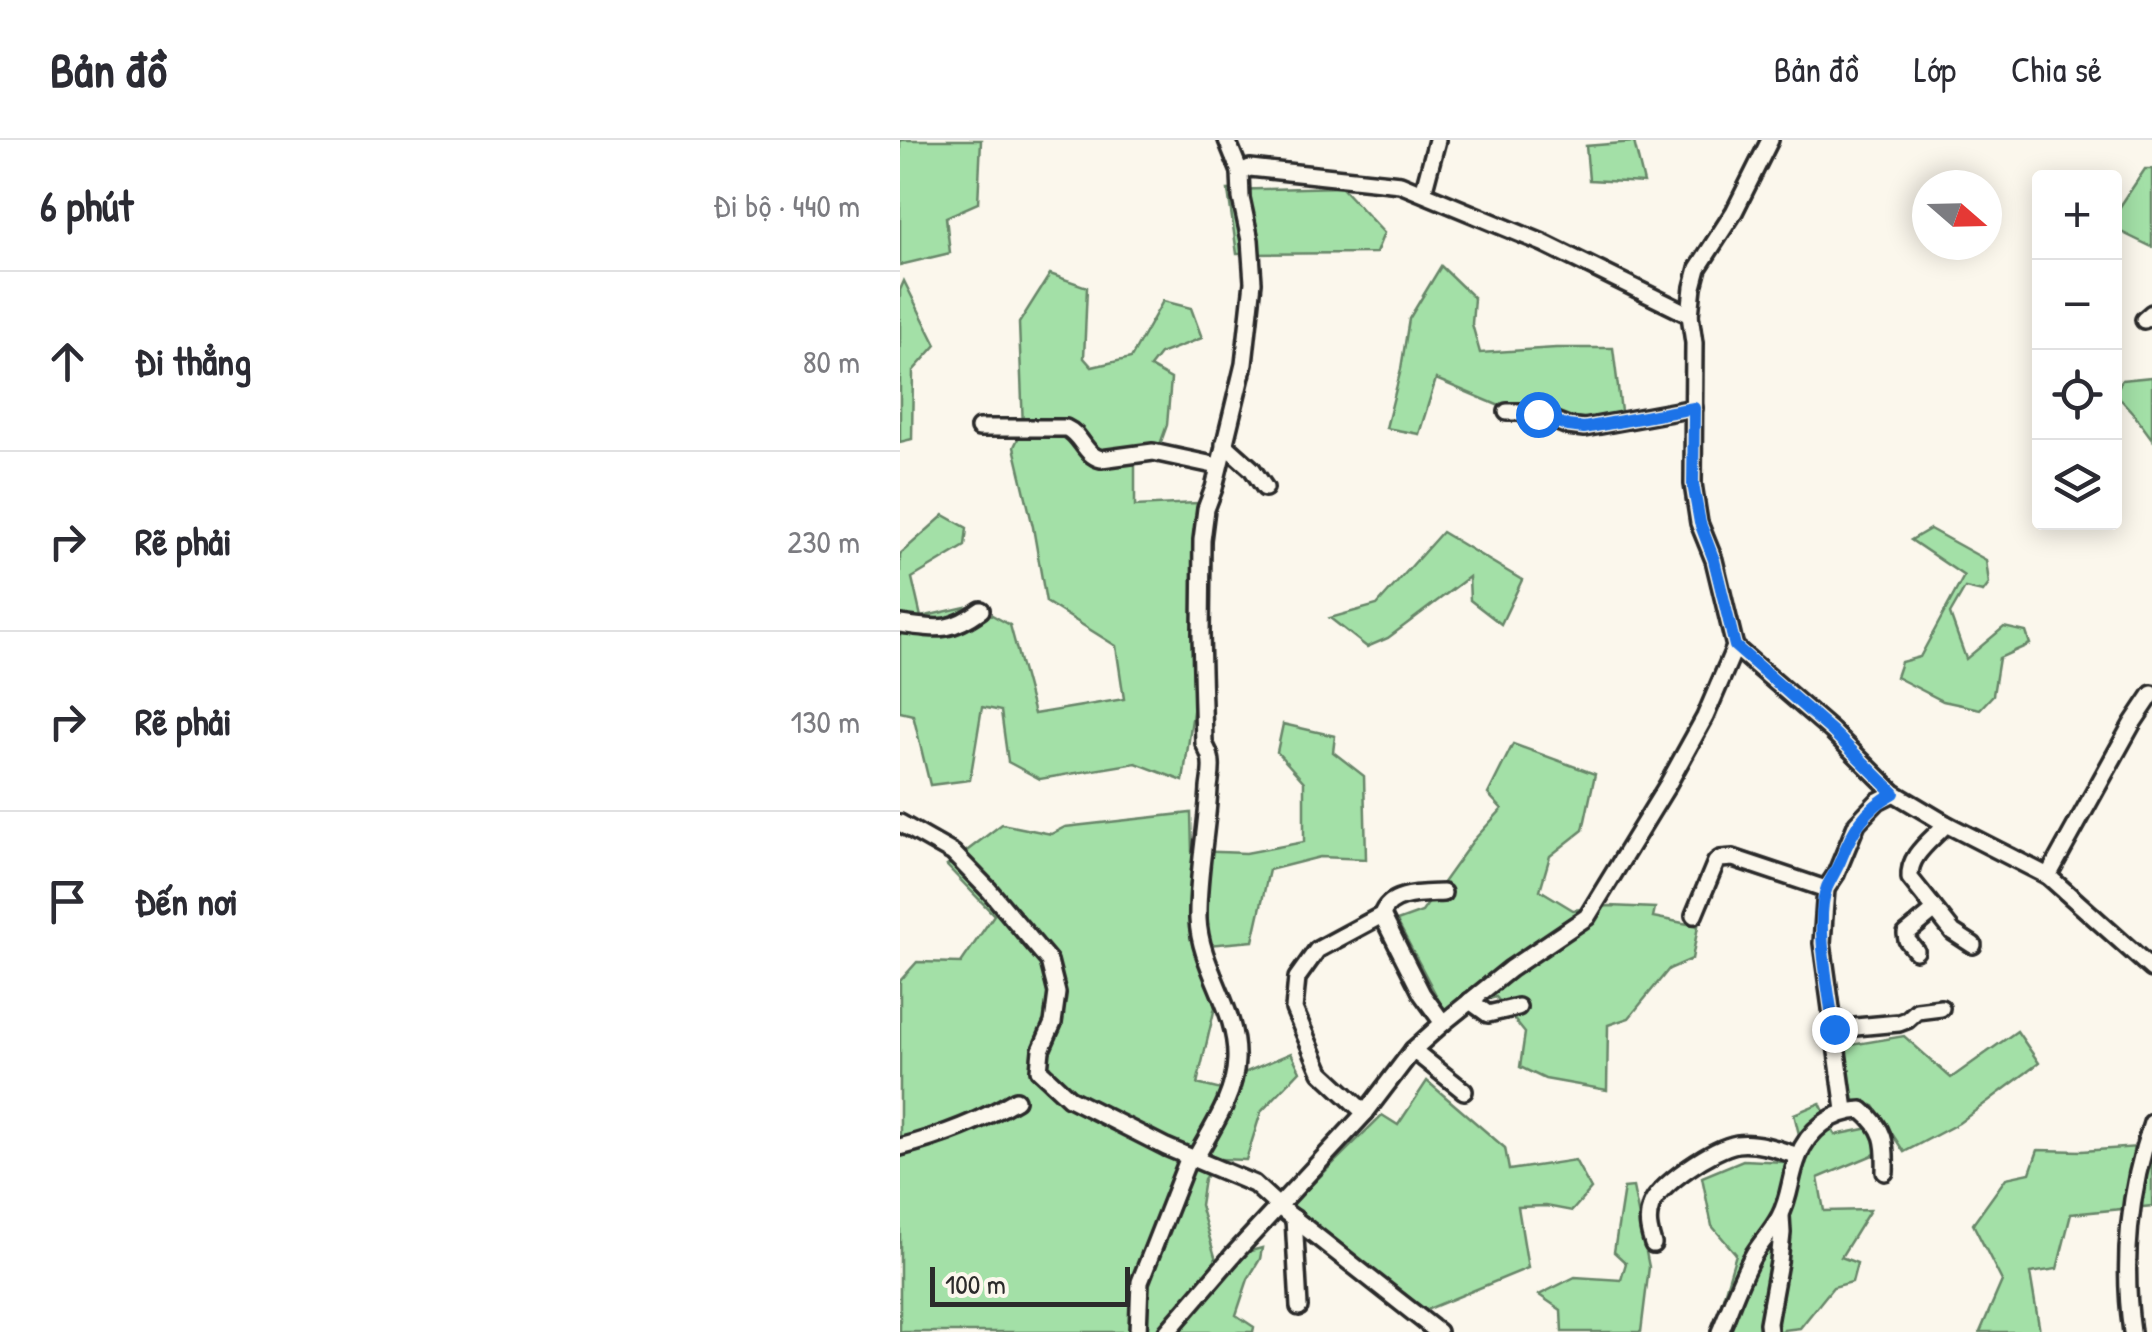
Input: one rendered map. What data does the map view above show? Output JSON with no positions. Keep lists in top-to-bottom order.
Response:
{
  "scale_bar": "100 m",
  "north": "right",
  "page": {
    "header": "Bản đồ",
    "nav": ["Bản đồ", "Lớp", "Chia sẻ"],
    "heading": ["6 phút", "Đi bộ · 440 m"],
    "map_buttons": ["+", "−"],
    "list": [
      ["Đi thẳng", "80 m"],
      ["Rẽ phải", "230 m"],
      ["Rẽ phải", "130 m"],
      "Đến nơi"
    ],
    "scale": "100 m"
  }
}
